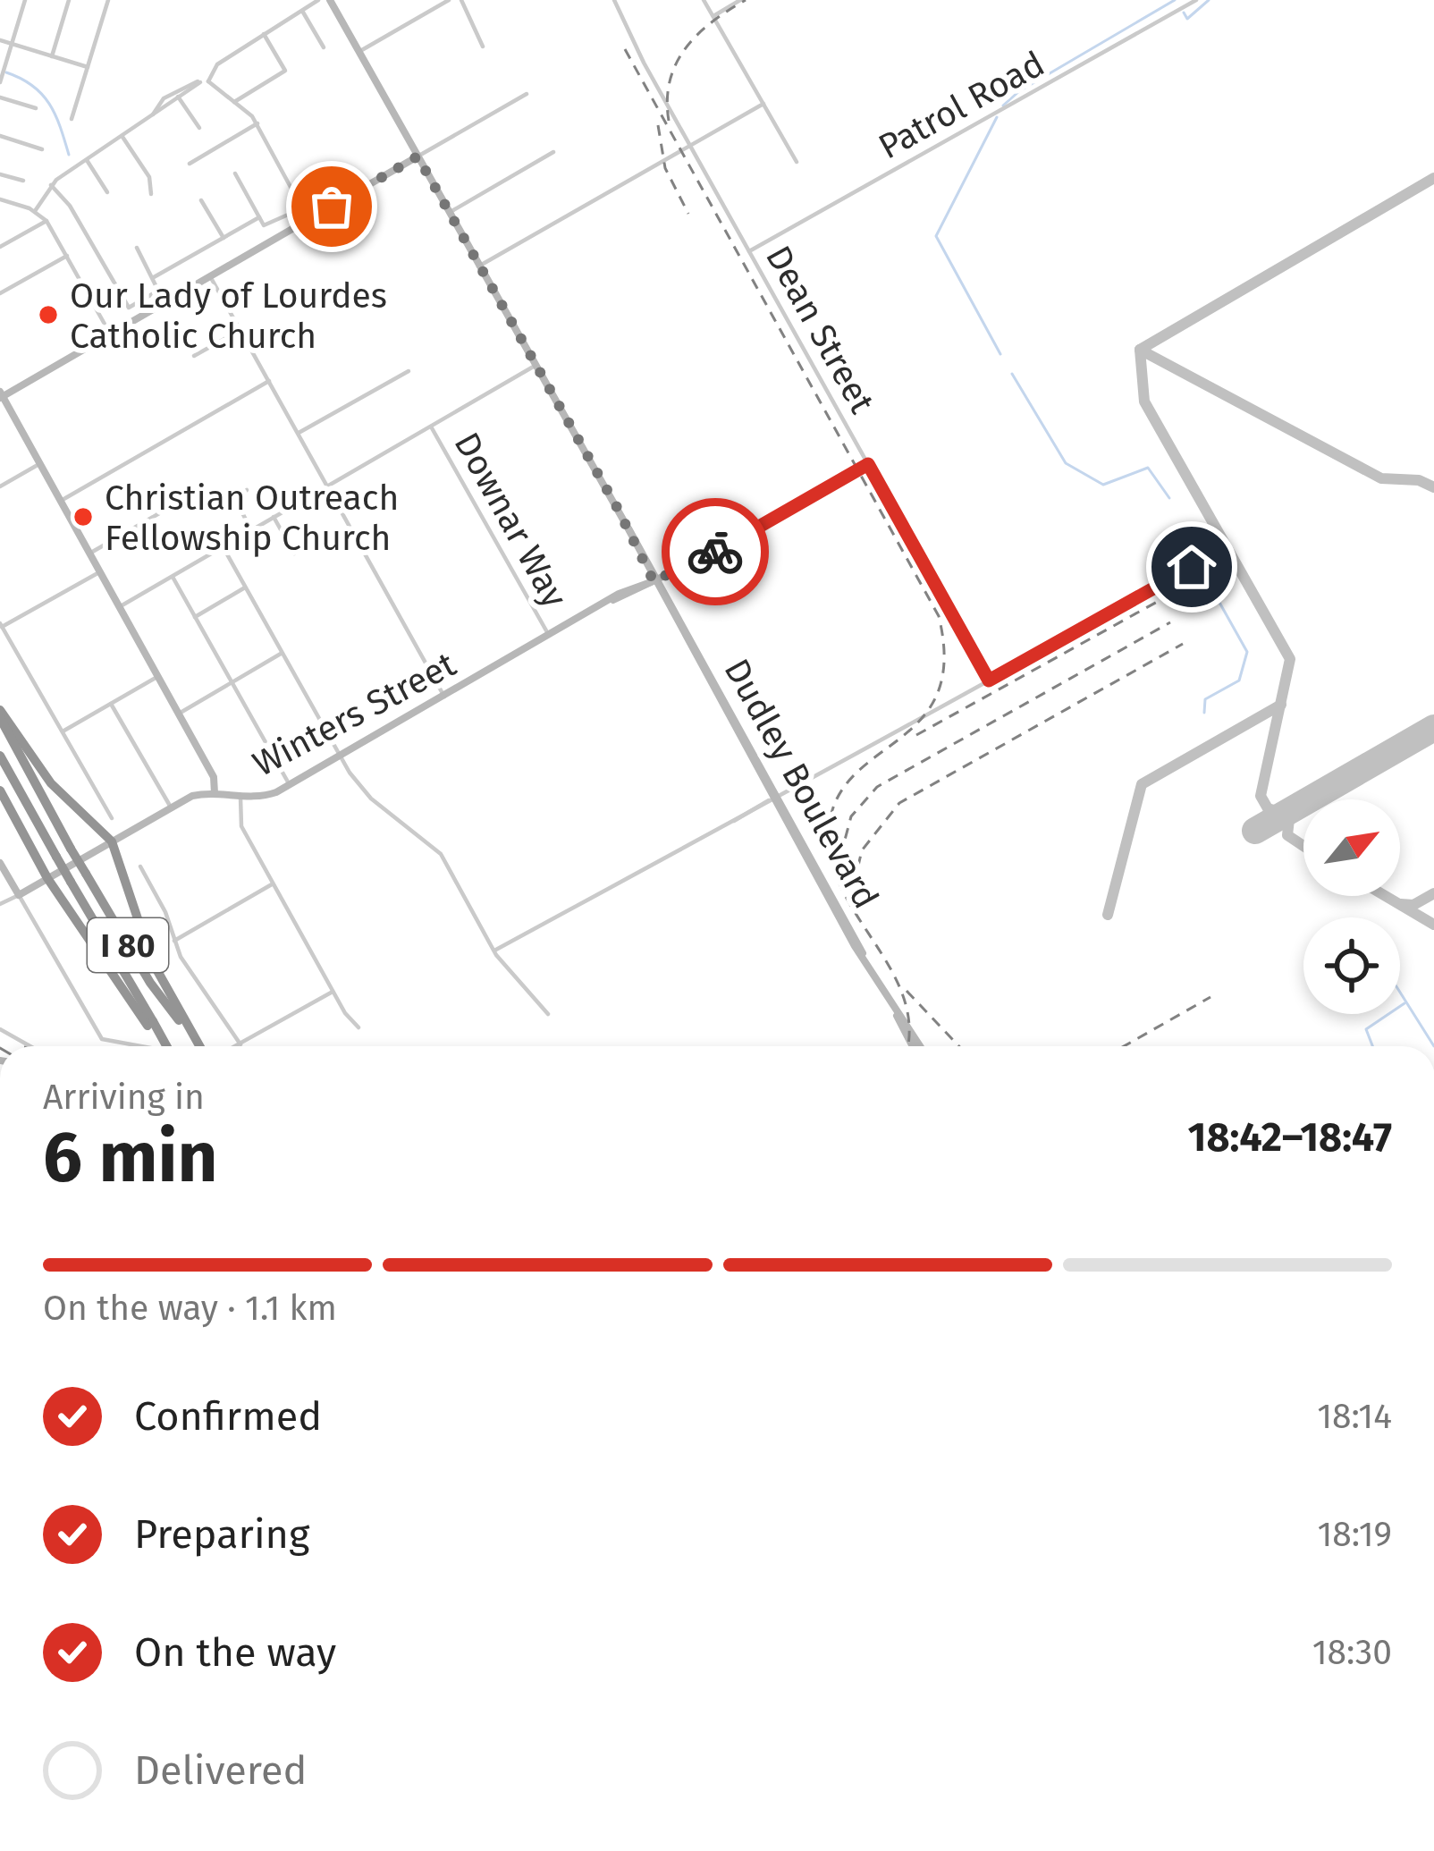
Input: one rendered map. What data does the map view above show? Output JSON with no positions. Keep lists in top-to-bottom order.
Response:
{
  "streets": {
    "highway": ["I 80"],
    "main road": ["Winters Street", "Dudley Boulevard"],
    "street": ["Patrol Road", "Dean Street", "Downar Way"]
  },
  "crossings": [
    ["Patrol Road", "Dean Street"],
    ["Dean Street", "Winters Street"],
    ["Downar Way", "Winters Street"],
    ["Winters Street", "Dudley Boulevard"]
  ],
  "places": ["Our Lady of Lourdes Catholic Church", "Christian Outreach Fellowship Church"],
  "north": "top right",
  "page": {
    "heading": ["6 min", "Arriving in", "18:42–18:47"],
    "bar": "On the way · 1.1 km",
    "list": [
      ["Confirmed", "18:14"],
      ["Preparing", "18:19"],
      ["On the way", "18:30"],
      "Delivered"
    ]
  }
}
